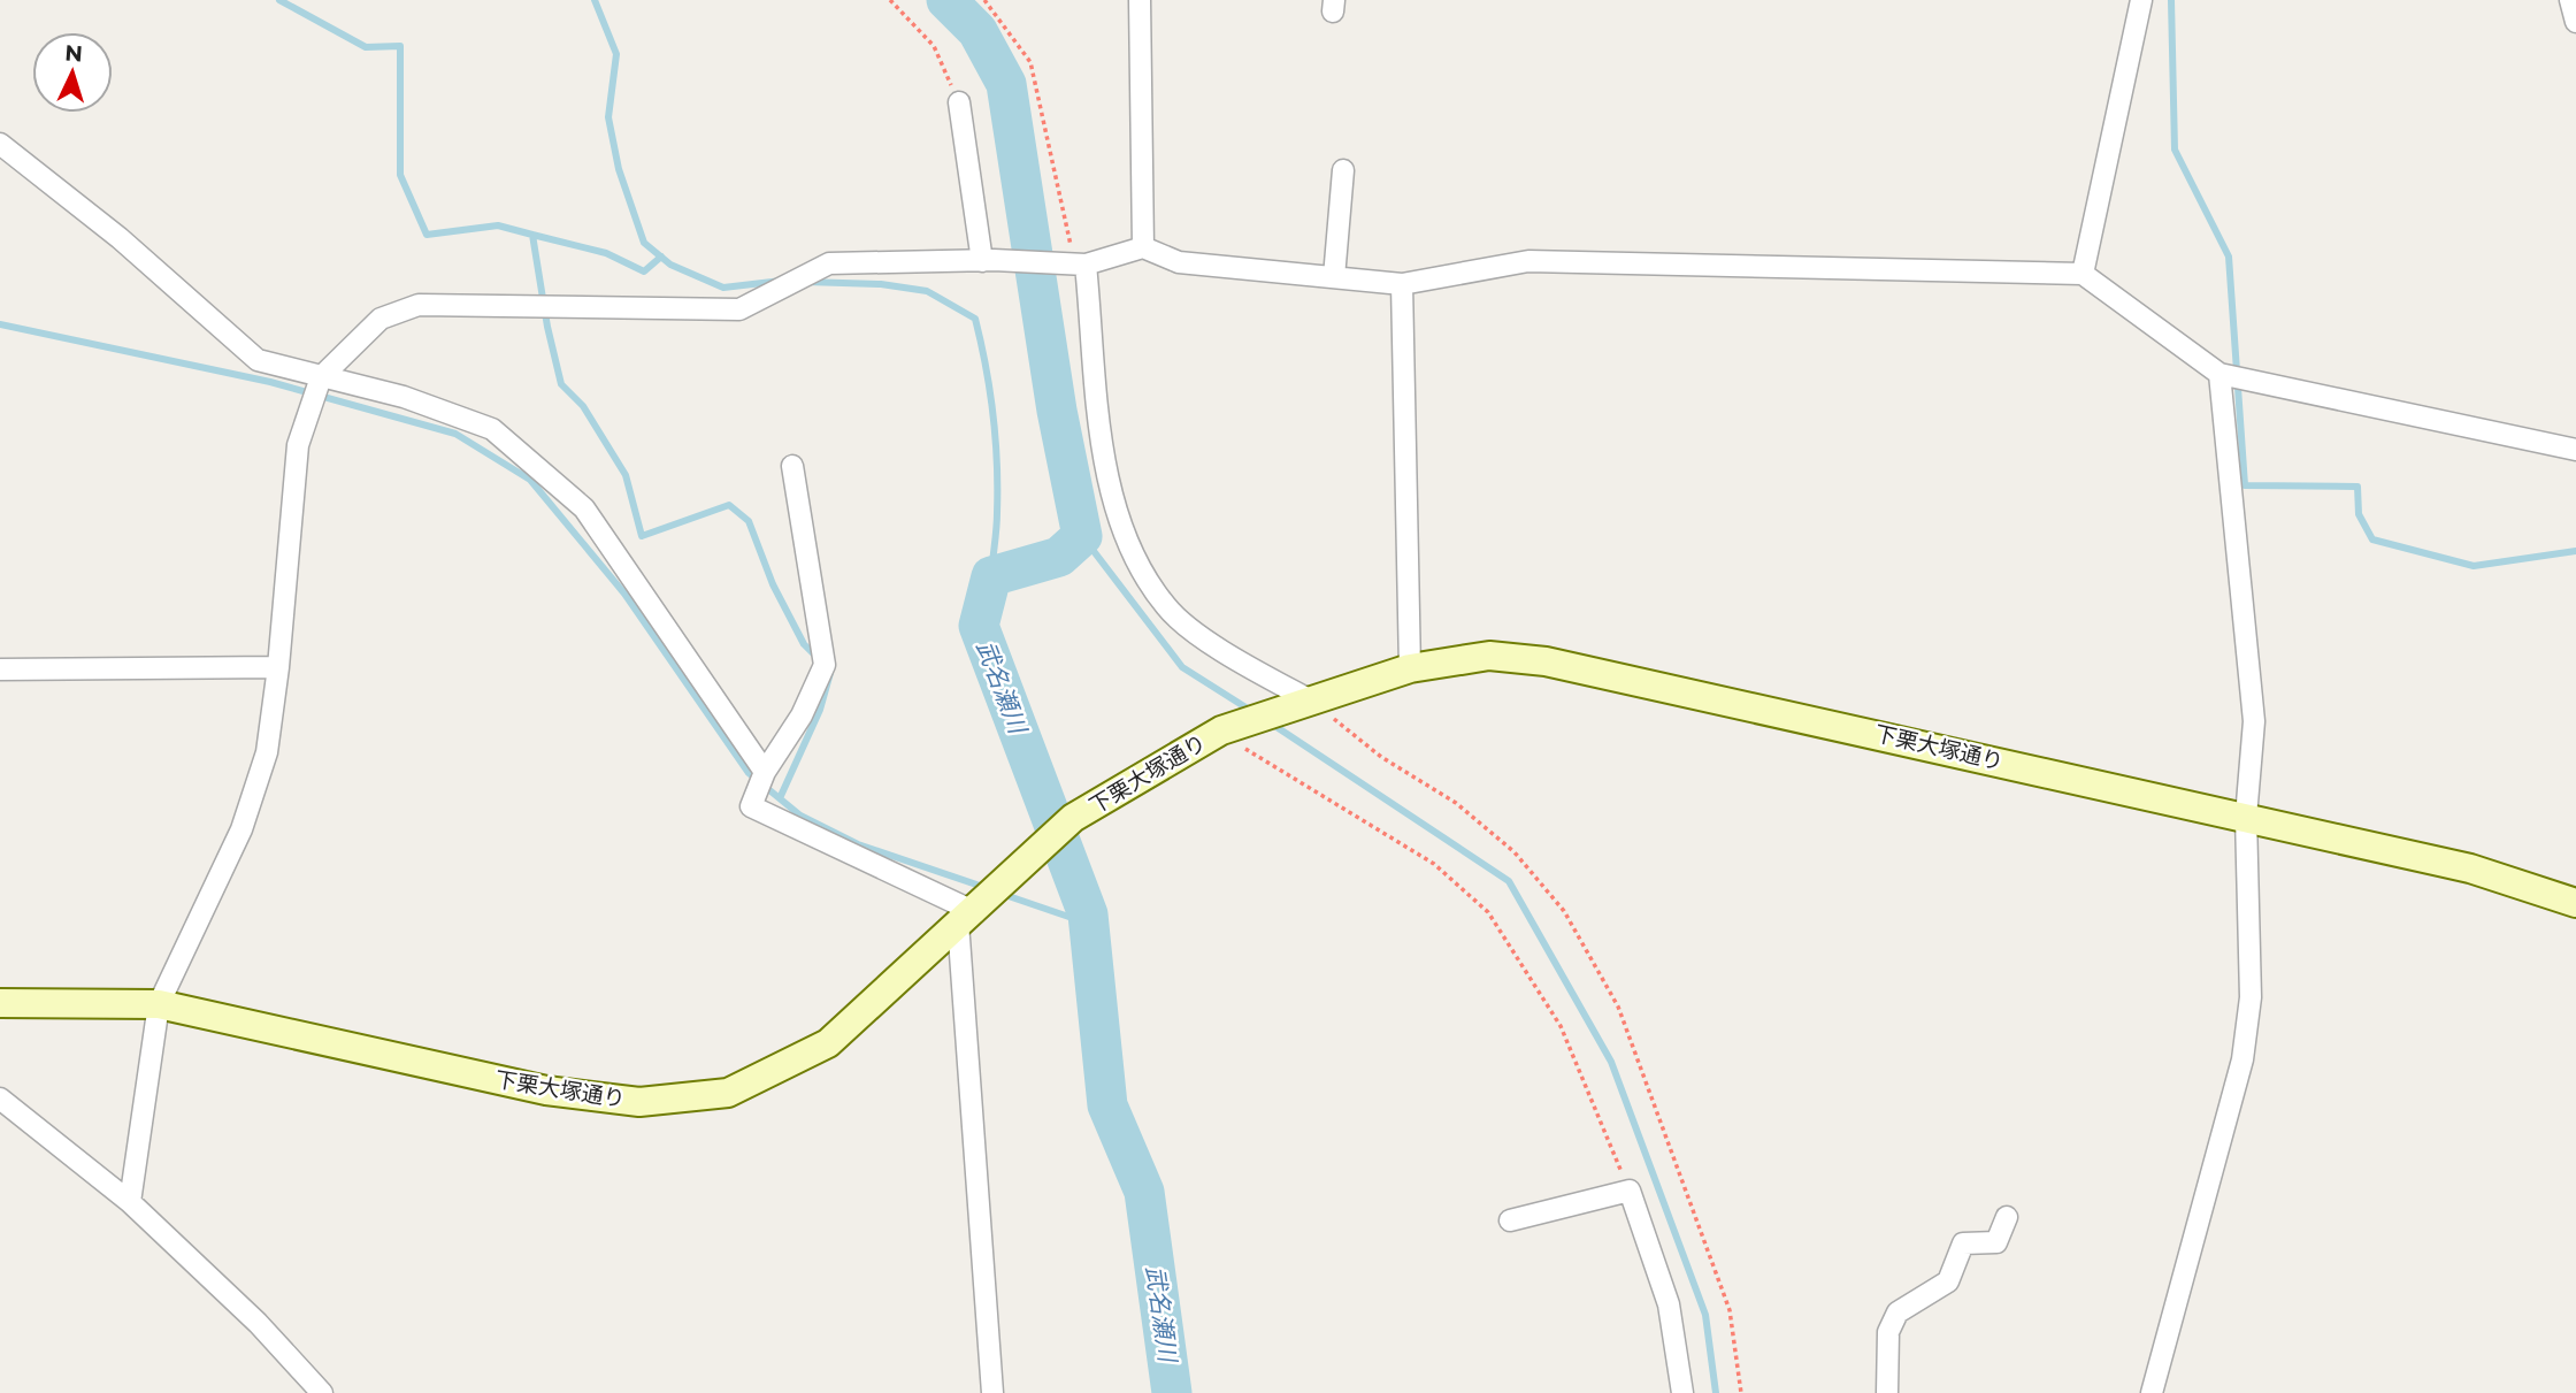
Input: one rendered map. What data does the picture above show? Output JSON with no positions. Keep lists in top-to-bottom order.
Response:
{
  "streets": {
    "street": ["下栗大塚通り"]
  },
  "water": ["武名瀬川"],
  "north": "top"
}
